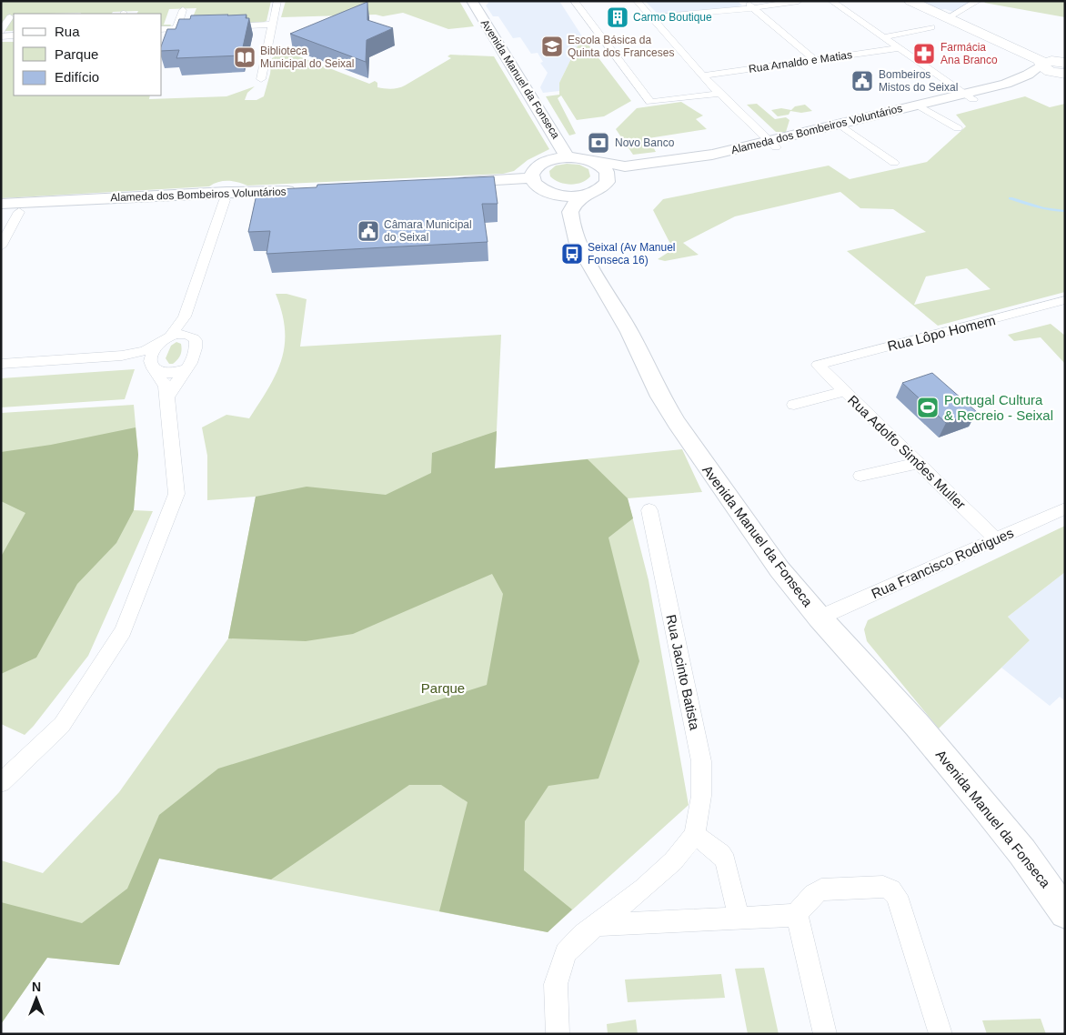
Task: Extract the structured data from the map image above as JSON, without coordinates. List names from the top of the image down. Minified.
{"streets":{"main road":["Avenida Manuel da Fonseca","Alameda dos Bombeiros Voluntários"],"street":["Rua Arnaldo e Matias","Rua Lôpo Homem","Rua Adolfo Simões Muller","Rua Francisco Rodrigues","Rua Jacinto Batista"]},"crossings":[["Avenida Manuel da Fonseca","Alameda dos Bombeiros Voluntários"],["Avenida Manuel da Fonseca","Rua Francisco Rodrigues"],["Rua Lôpo Homem","Rua Adolfo Simões Muller"],["Rua Adolfo Simões Muller","Rua Francisco Rodrigues"]],"parks":["Parque"],"places":{"building":["Carmo Boutique"],"school or university":["Escola Básica da Quinta dos Franceses"],"pharmacy":["Farmácia Ana Branco"],"library":["Biblioteca Municipal do Seixal"],"public building":["Bombeiros Mistos do Seixal","Câmara Municipal do Seixal"],"bank":["Novo Banco"],"bus stop":["Seixal (Av Manuel Fonseca 16)"],"sports":["Portugal Cultura & Recreio - Seixal"]},"legend":["Rua","Parque","Edifício"],"north":"top"}
